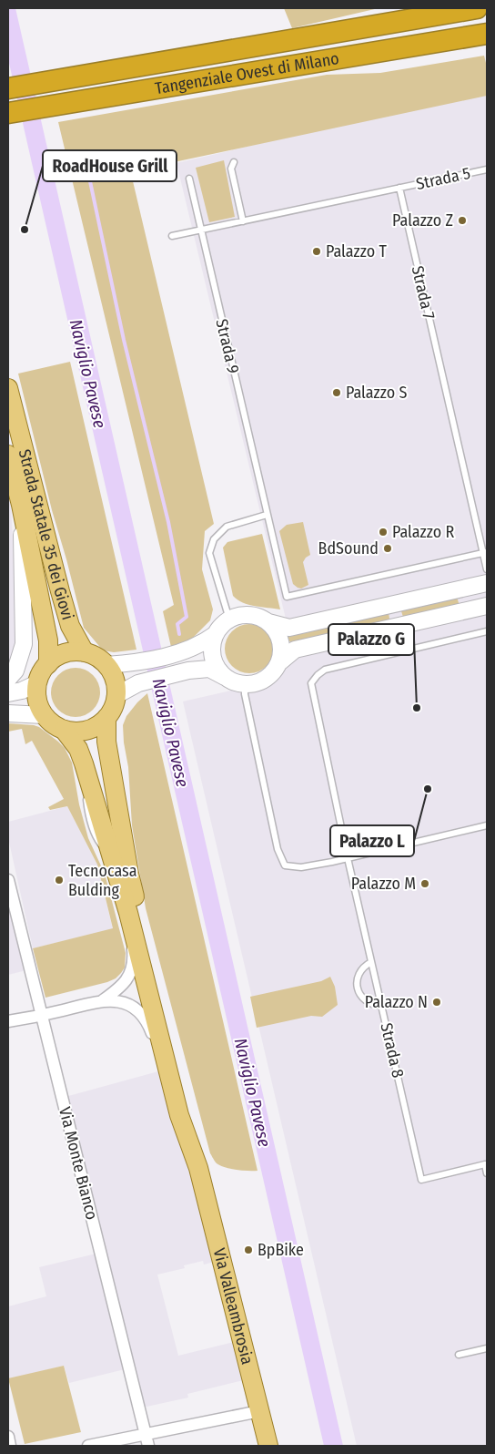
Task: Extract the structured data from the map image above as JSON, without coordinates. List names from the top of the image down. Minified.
{"streets":{"highway":["Tangenziale Ovest di Milano"],"main road":["Strada Statale 35 dei Giovi","Via Valleambrosia"],"street":["Via Monte Bianco"],"lane":["Strada 5","Strada 7","Strada 9","Strada 8"]},"crossings":[["Strada 5","Strada 7"],["Strada 7","Strada 9"]],"water":["Naviglio Pavese"],"places":["Palazzo Z","RoadHouse Grill","Palazzo T","Palazzo S","Palazzo R","BdSound","Palazzo G","Palazzo L","Tecnocasa Bulding","Palazzo M","Palazzo N","BpBike"]}
